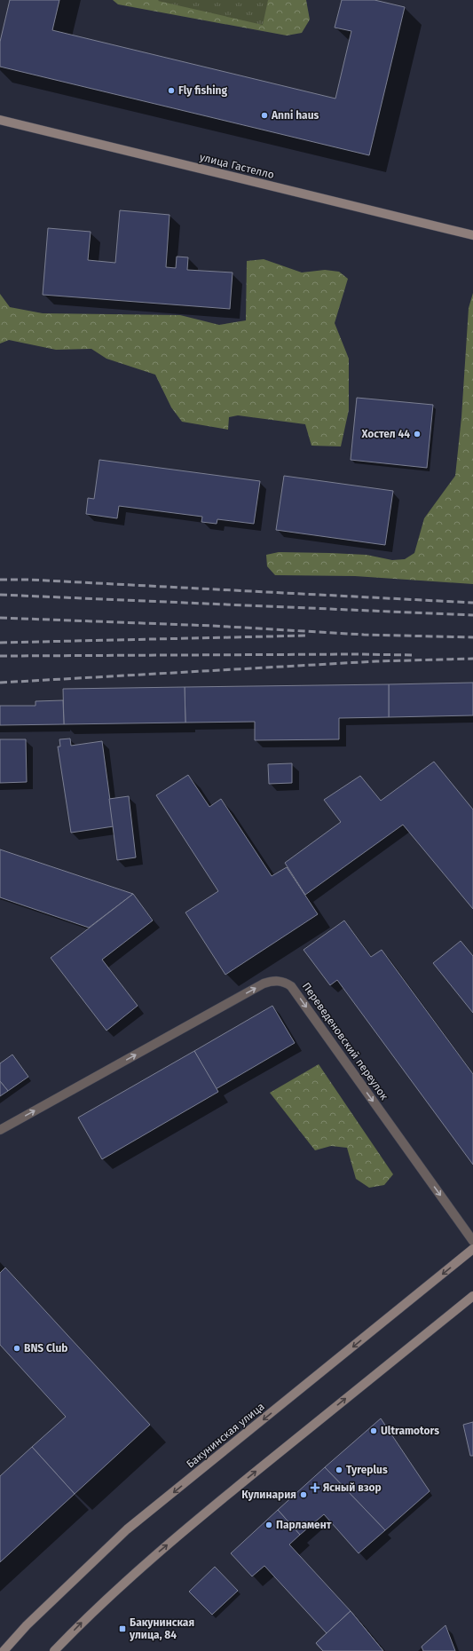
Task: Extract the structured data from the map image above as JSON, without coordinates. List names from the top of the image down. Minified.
{"streets":{"main road":["улица Гастелло","Бакунинская улица"],"street":["Переведеновский переулок"]},"places":{"other":["Fly fishing","Anni haus","Хостел 44","BNS Club","Ultramotors","Tyreplus","Кулинария","Парламент"],"health":["Ясный взор"],"transit":["Бакунинская улица, 84"]}}
